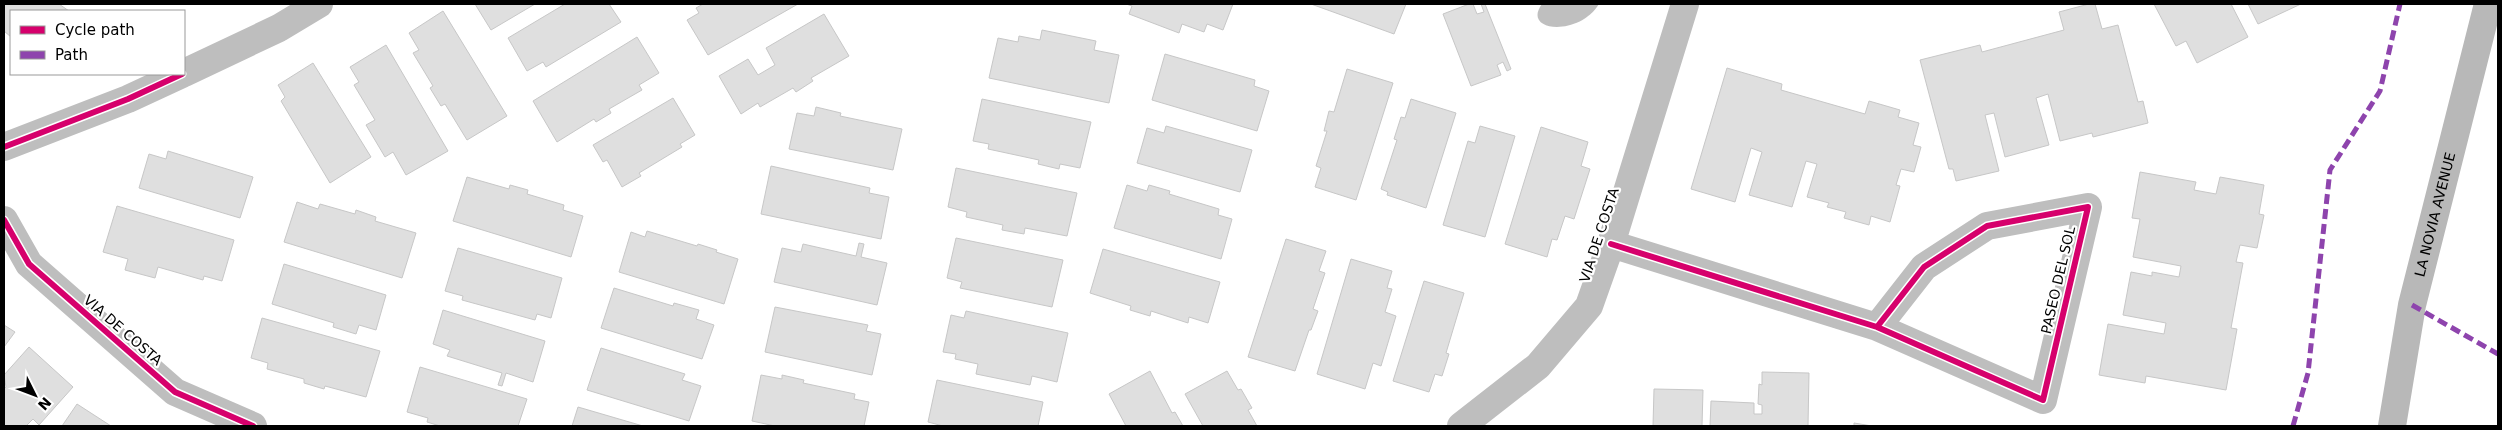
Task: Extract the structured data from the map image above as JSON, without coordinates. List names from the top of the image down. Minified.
{"streets":{"main road":["LA NOVIA AVENUE"],"street":["VIA DE COSTA","PASEO DEL SOL"]},"crossings":[["VIA DE COSTA","PASEO DEL SOL"]],"legend":["Cycle path","Path"],"north":"bottom right"}
